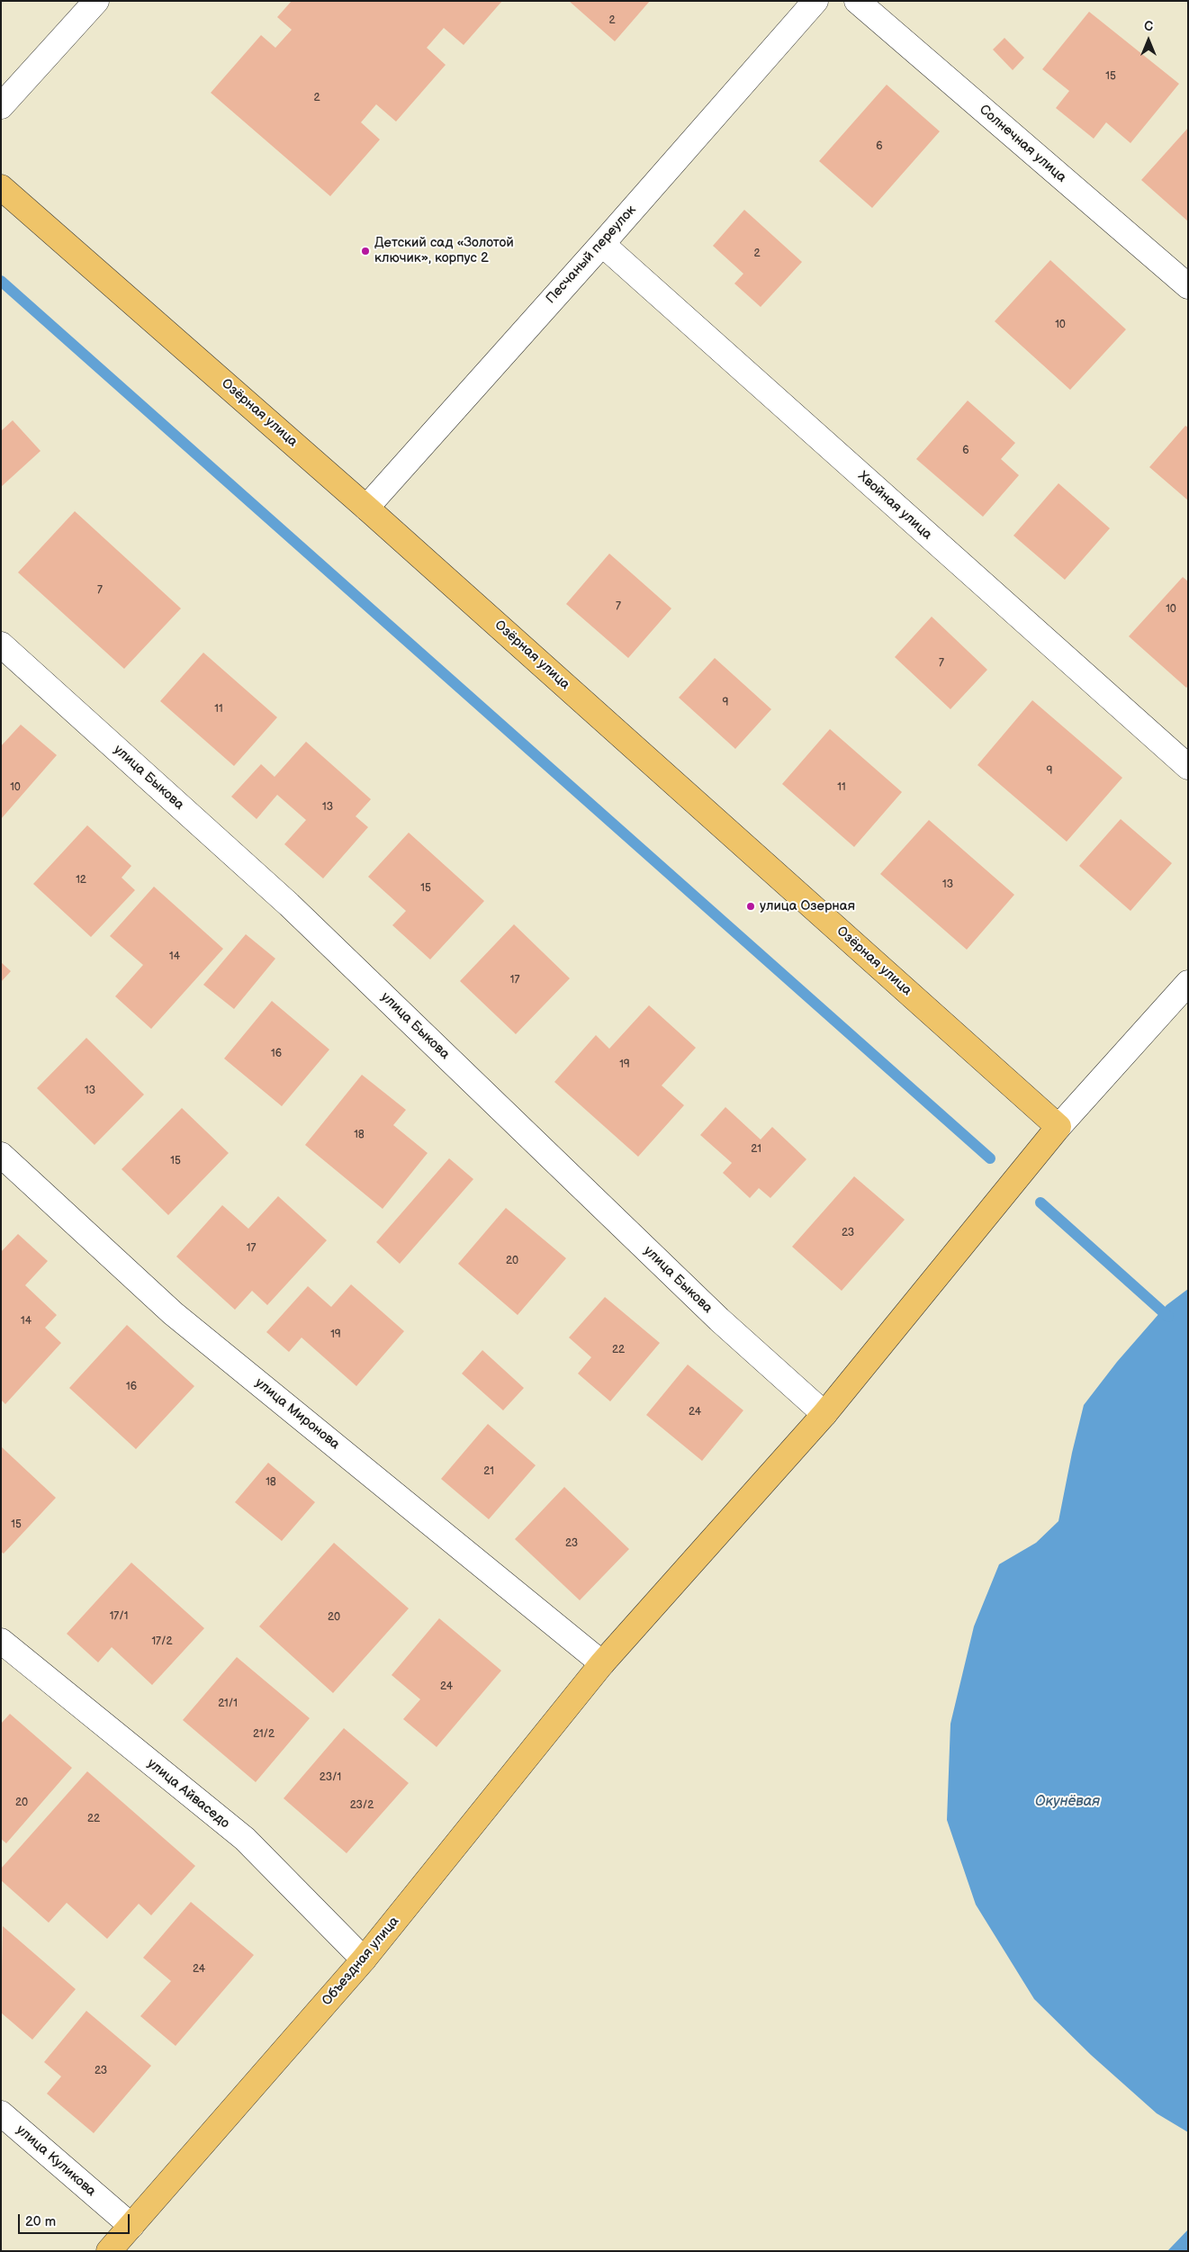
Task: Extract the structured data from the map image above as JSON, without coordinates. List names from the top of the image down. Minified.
{"streets":{"main road":["Озёрная улица","Объездная улица"],"street":["Солнечная улица","Песчаный переулок","Хвойная улица","улица Быкова","улица Миронова","улица Айваседо","улица Куликова"]},"crossings":[["Песчаный переулок","Озёрная улица"],["Песчаный переулок","Хвойная улица"],["Озёрная улица","Объездная улица"],["улица Быкова","Объездная улица"],["улица Миронова","Объездная улица"],["улица Айваседо","Объездная улица"],["Объездная улица","улица Куликова"]],"water":["Окунёвая"],"places":["Детский сад «Золотой ключик», корпус 2","улица Озерная"],"house_numbers":["2","15","2","6","2","10","6","7","7","10","7","9","11","9","10","11","13","12","13","15","14","17","16","19","13","18","21","15","23","17","20","14","19","22","16","24","21","18","15","23","17/1","20","17/2","24","21/1","21/2","23/1","20","23/2","22","24","23"],"scale_bar":"20 m","north":"top"}
